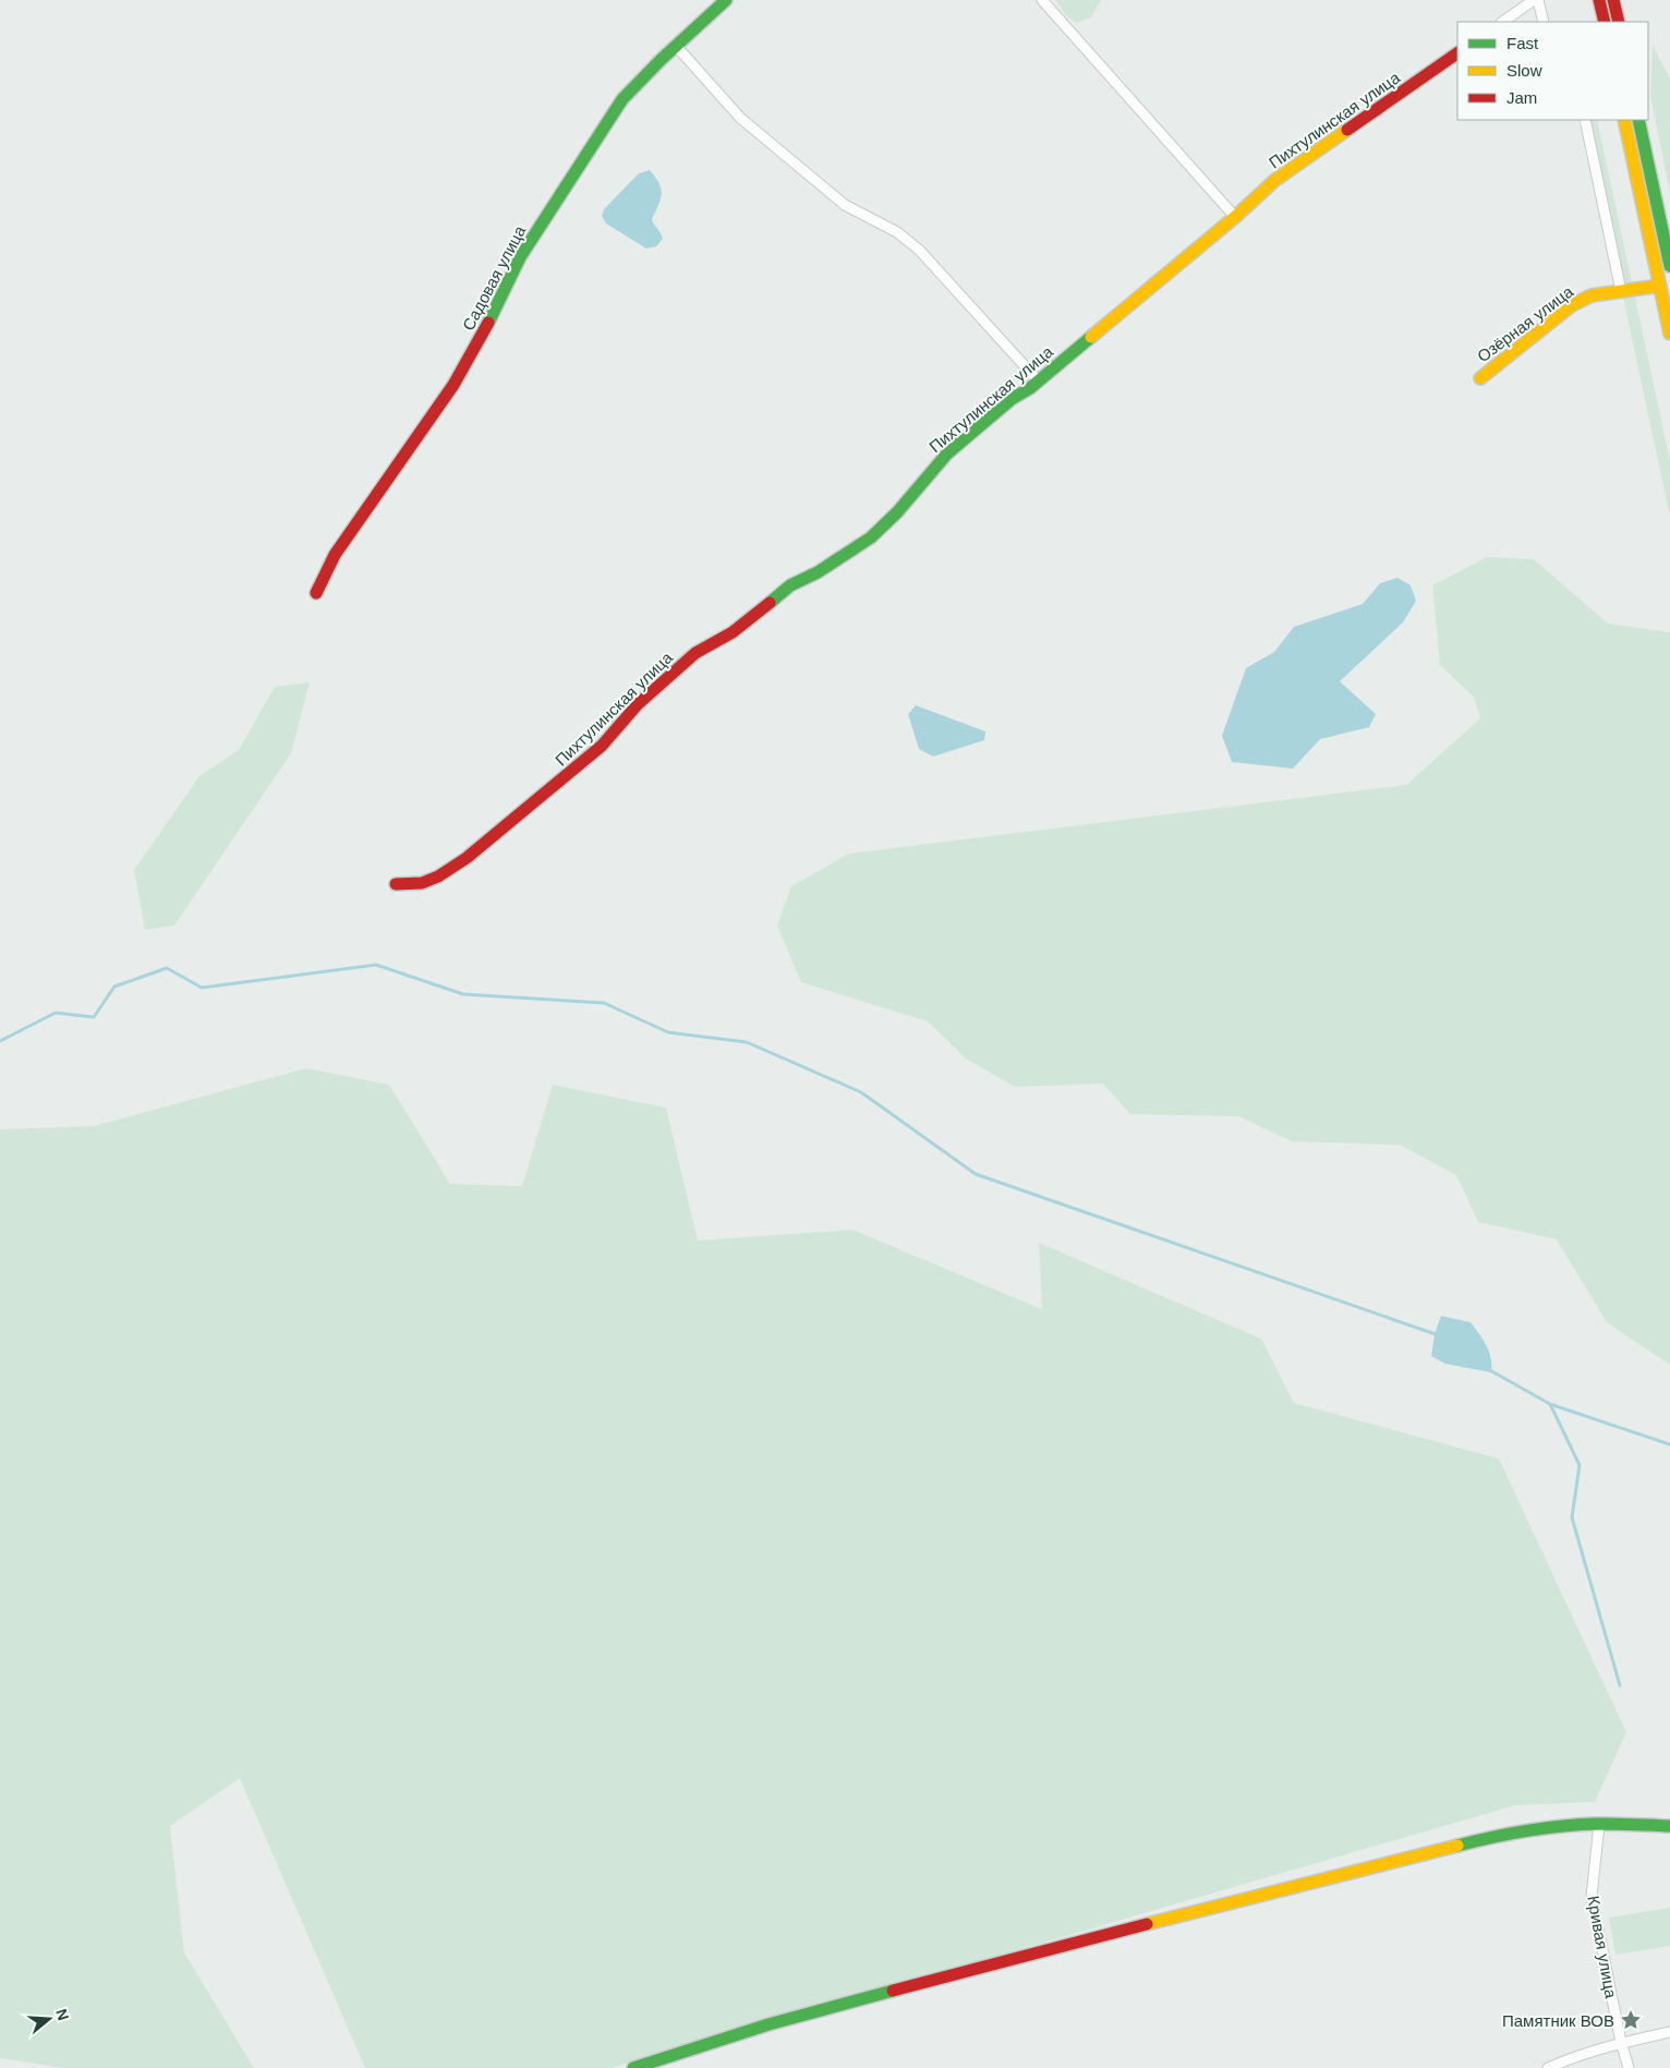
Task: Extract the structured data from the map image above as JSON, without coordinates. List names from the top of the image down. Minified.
{"streets":{"street":["Пихтулинская улица","Садовая улица","Озёрная улица","Кривая улица"]},"places":{"place":["Памятник ВОВ"]},"legend":["Fast","Slow","Jam"],"north":"right"}
